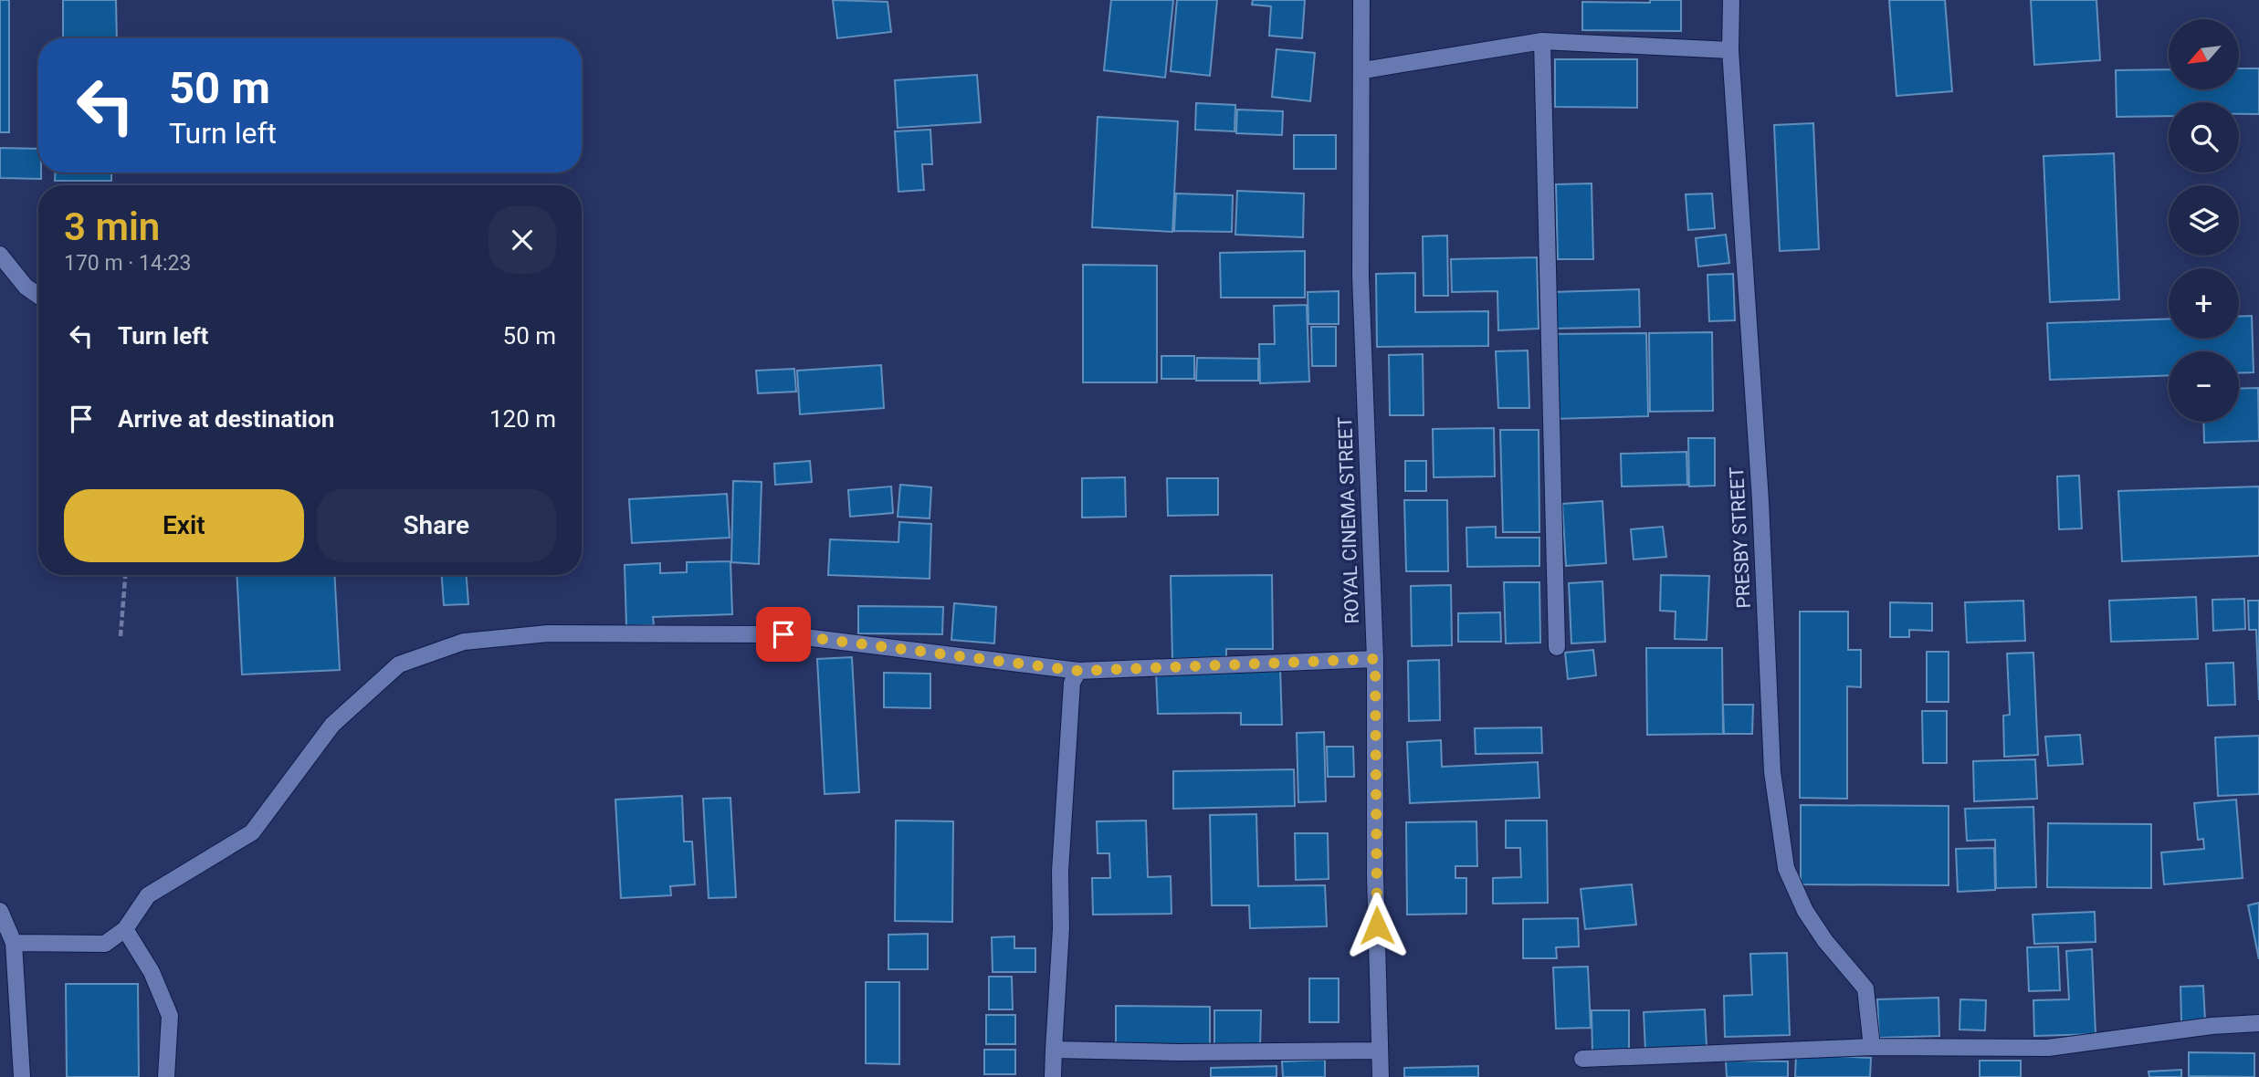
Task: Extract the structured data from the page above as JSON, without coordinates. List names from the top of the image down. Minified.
{"streets":{"street":["ROYAL CINEMA STREET","PRESBY STREET"]},"north":"bottom left","page":{"map_buttons":["+","−"],"turn":["50 m","Turn left"],"heading":["3 min","170 m · 14:23"],"list":[{"name":"Turn left","value":"50 m"},{"name":"Arrive at destination","value":"120 m"}],"buttons":["Exit","Share"]}}
